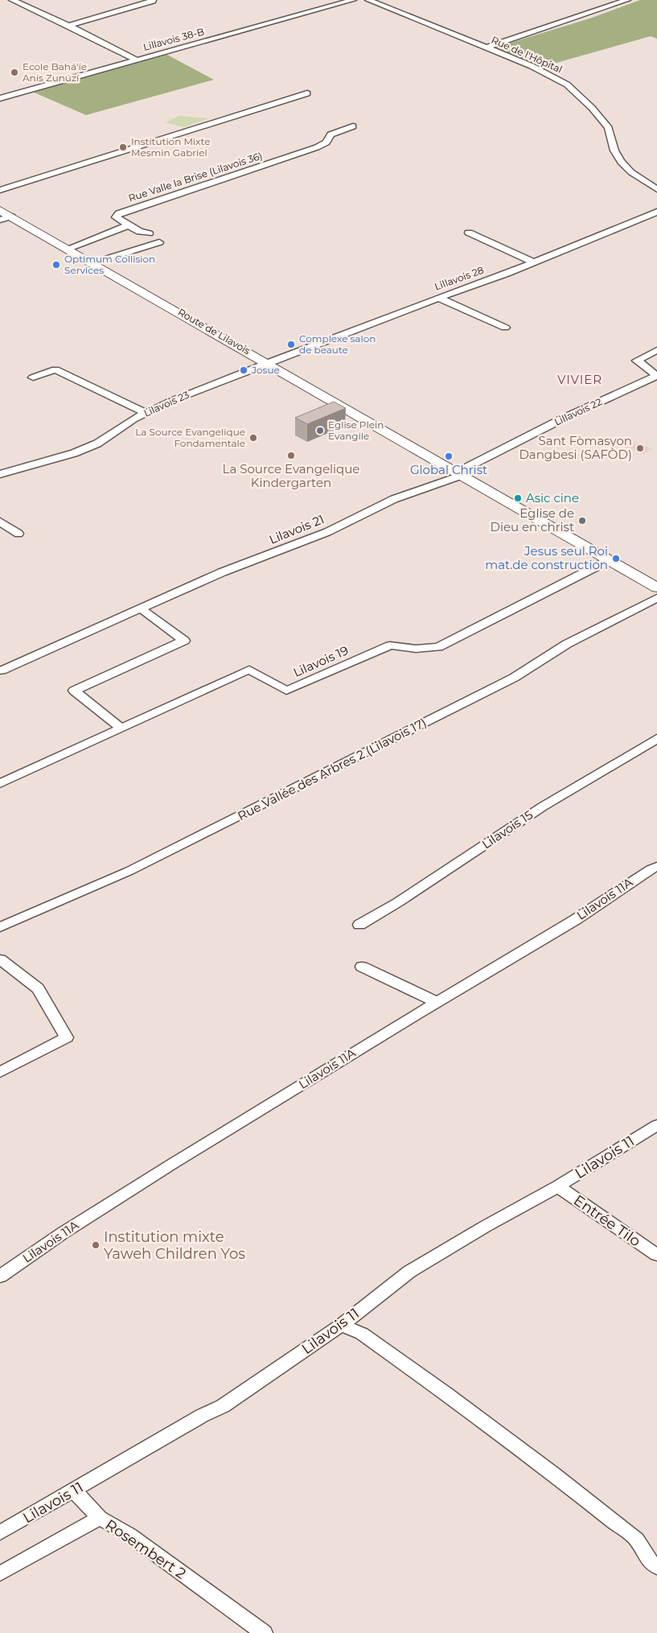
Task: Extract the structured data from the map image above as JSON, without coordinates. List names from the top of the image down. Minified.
{"streets":{"main road":["Route de Lilavois"],"street":["Lillavois 38-B","Rue de l'Hôpital","Rue Valle la Brise (Lilavois 36)","Lillavois 28","Lilavois 23","Lillavois 22","Lilavois 21","Lilavois 19","Rue Vallée des Arbres 2 (Lilavois 17)","Lilavois 15","Lilavois 11A","Lilavois 11","Entrée Tilo","Rosembert 2"]},"crossings":[["Lillavois 28","Route de Lilavois"],["Lillavois 28","Lilavois 23"],["Route de Lilavois","Lilavois 23"],["Route de Lilavois","Lillavois 22"],["Route de Lilavois","Lilavois 21"],["Route de Lilavois","Lilavois 19"],["Lillavois 22","Lilavois 21"],["Lilavois 11","Entrée Tilo"]],"districts":["VIVIER"],"places":["Ecole Bahá'íe Anís Zunúzí","Institution Mixte Mesmin Gabriel","Optimum Collision Services","Complexe salon de beaute","Josue","Eglise Plein Evangile","La Source Evangelique Fondamentale","Sant Fòmasyon Dangbesi (SAFÒD)","La Source Evangelique Kindergarten","Global Christ","Asic cine","Eglise de Dieu en christ","Jesus seul Roi mat.de construction","Institution mixte Yaweh Children Yos"]}
